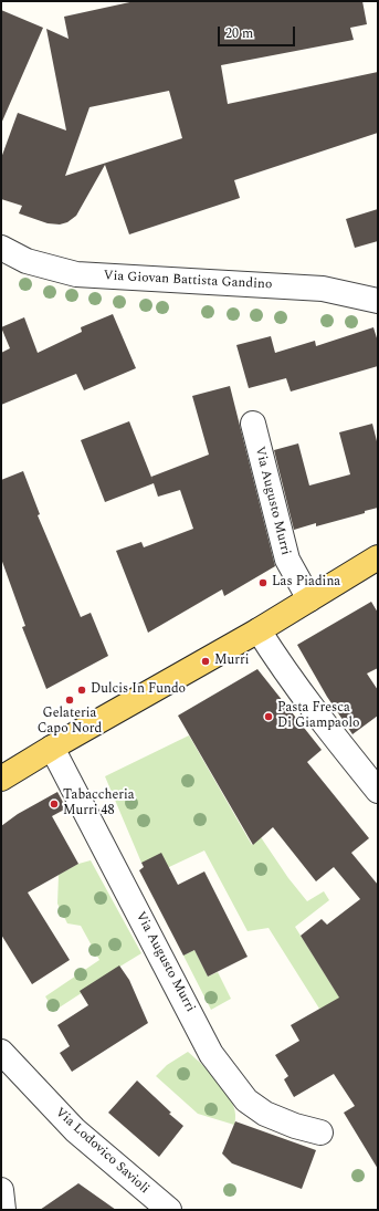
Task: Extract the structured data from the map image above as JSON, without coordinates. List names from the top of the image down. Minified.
{"streets":{"street":["Via Giovan Battista Gandino","Via Augusto Murri","Via Lodovico Savioli"]},"places":["Las Piadina","Murri","Dulcis In Fundo","Gelateria Capo Nord","Pasta Fresca Di Giampaolo","Tabaccheria Murri 48"],"scale_bar":"20 m"}
